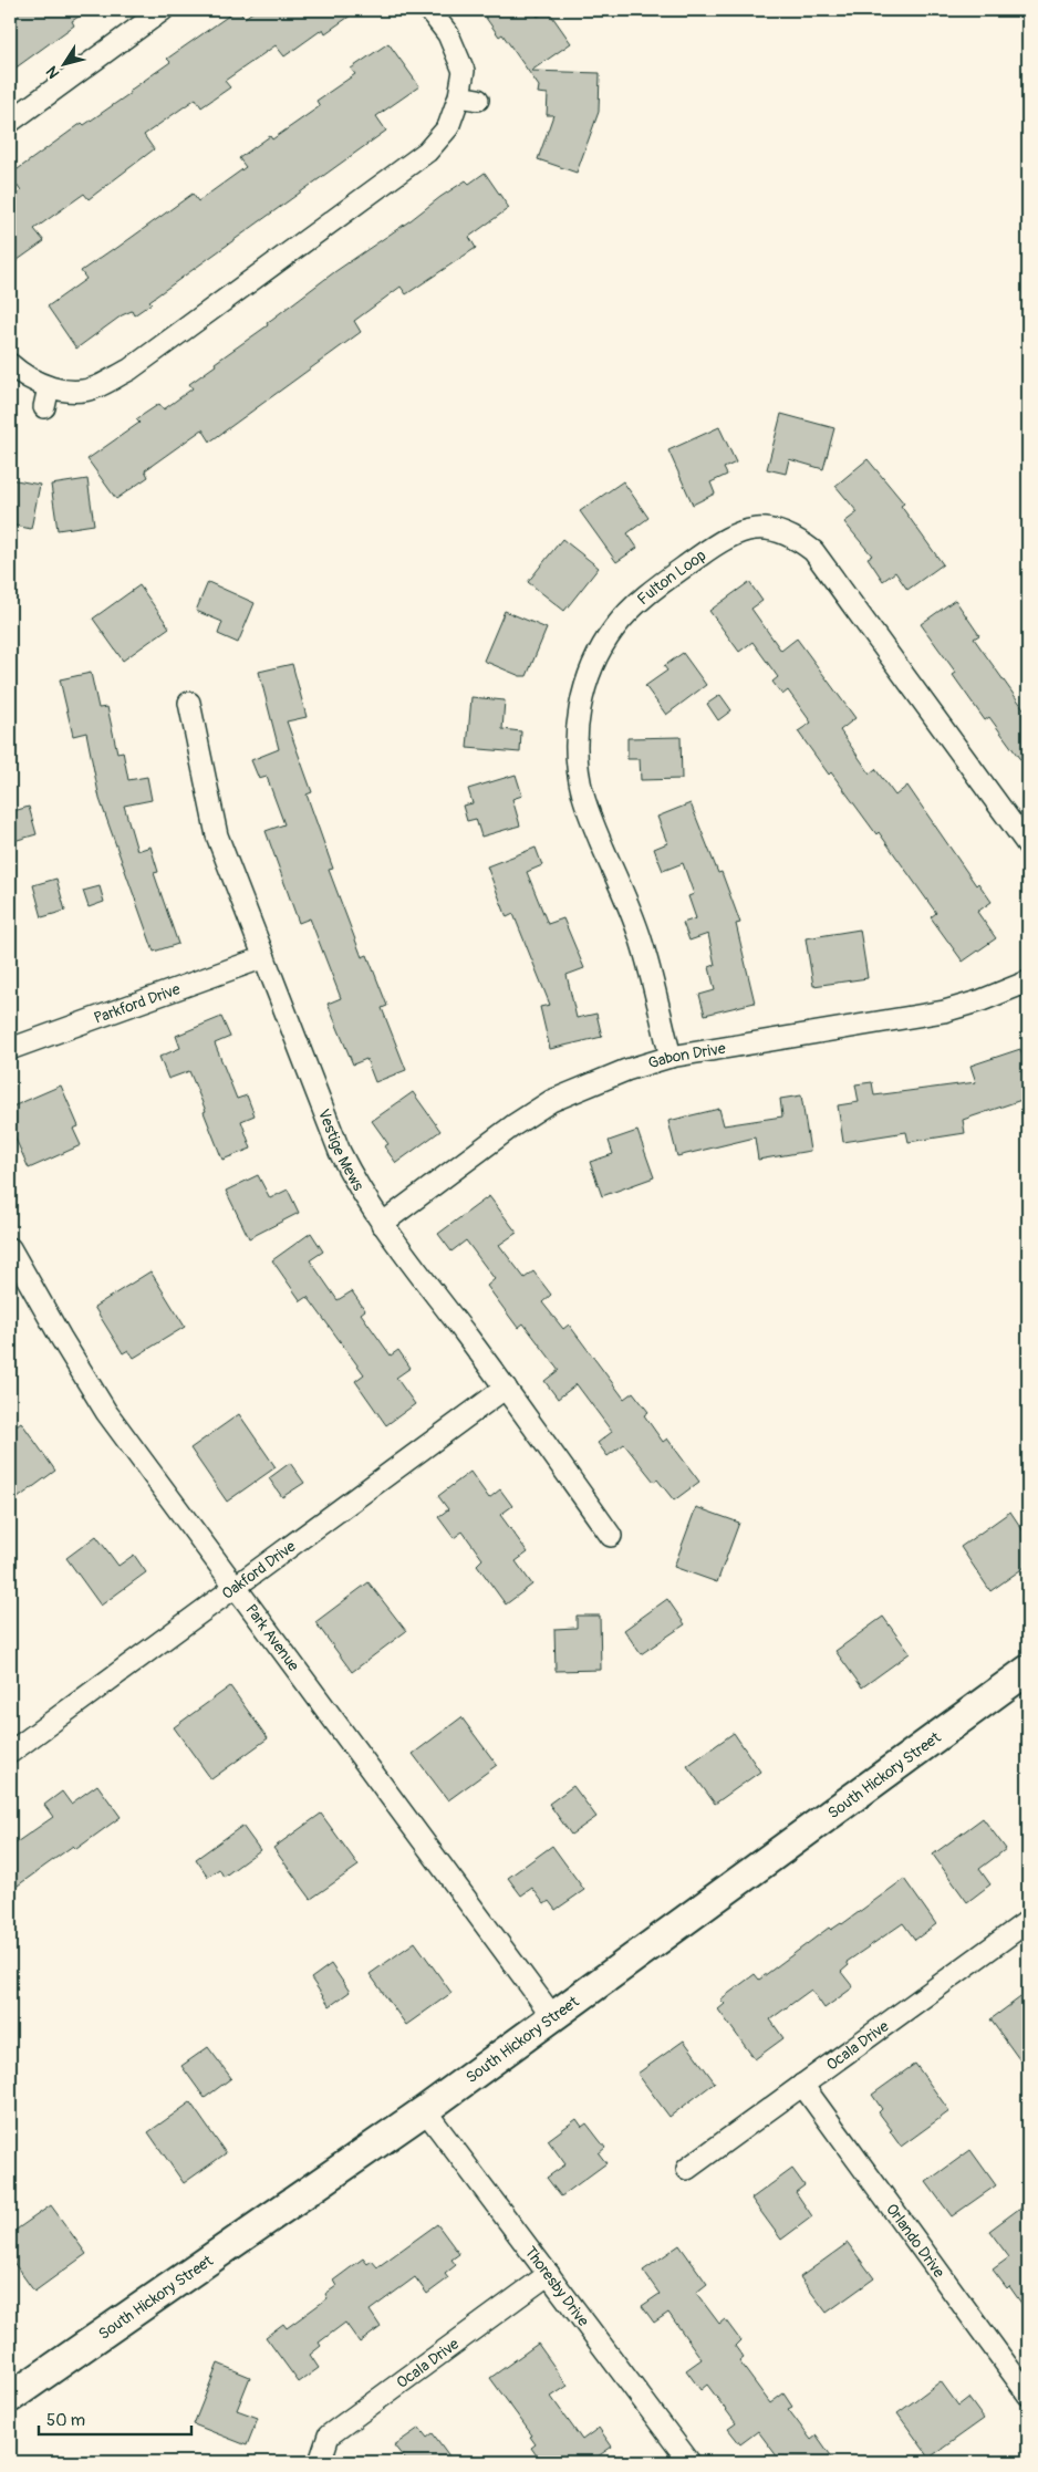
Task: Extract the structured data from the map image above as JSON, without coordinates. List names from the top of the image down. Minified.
{"streets":{"street":["Fulton Loop","Parkford Drive","Gabon Drive","Vestige Mews","Oakford Drive","Park Avenue","South Hickory Street","Ocala Drive","Orlando Drive","Thoresby Drive"]},"crossings":[["Fulton Loop","Gabon Drive"],["Parkford Drive","Vestige Mews"],["Gabon Drive","Vestige Mews"],["Vestige Mews","Oakford Drive"],["Oakford Drive","Park Avenue"],["Park Avenue","South Hickory Street"],["South Hickory Street","Thoresby Drive"],["Ocala Drive","Orlando Drive"],["Ocala Drive","Thoresby Drive"]],"scale_bar":"50 m","north":"bottom left"}
